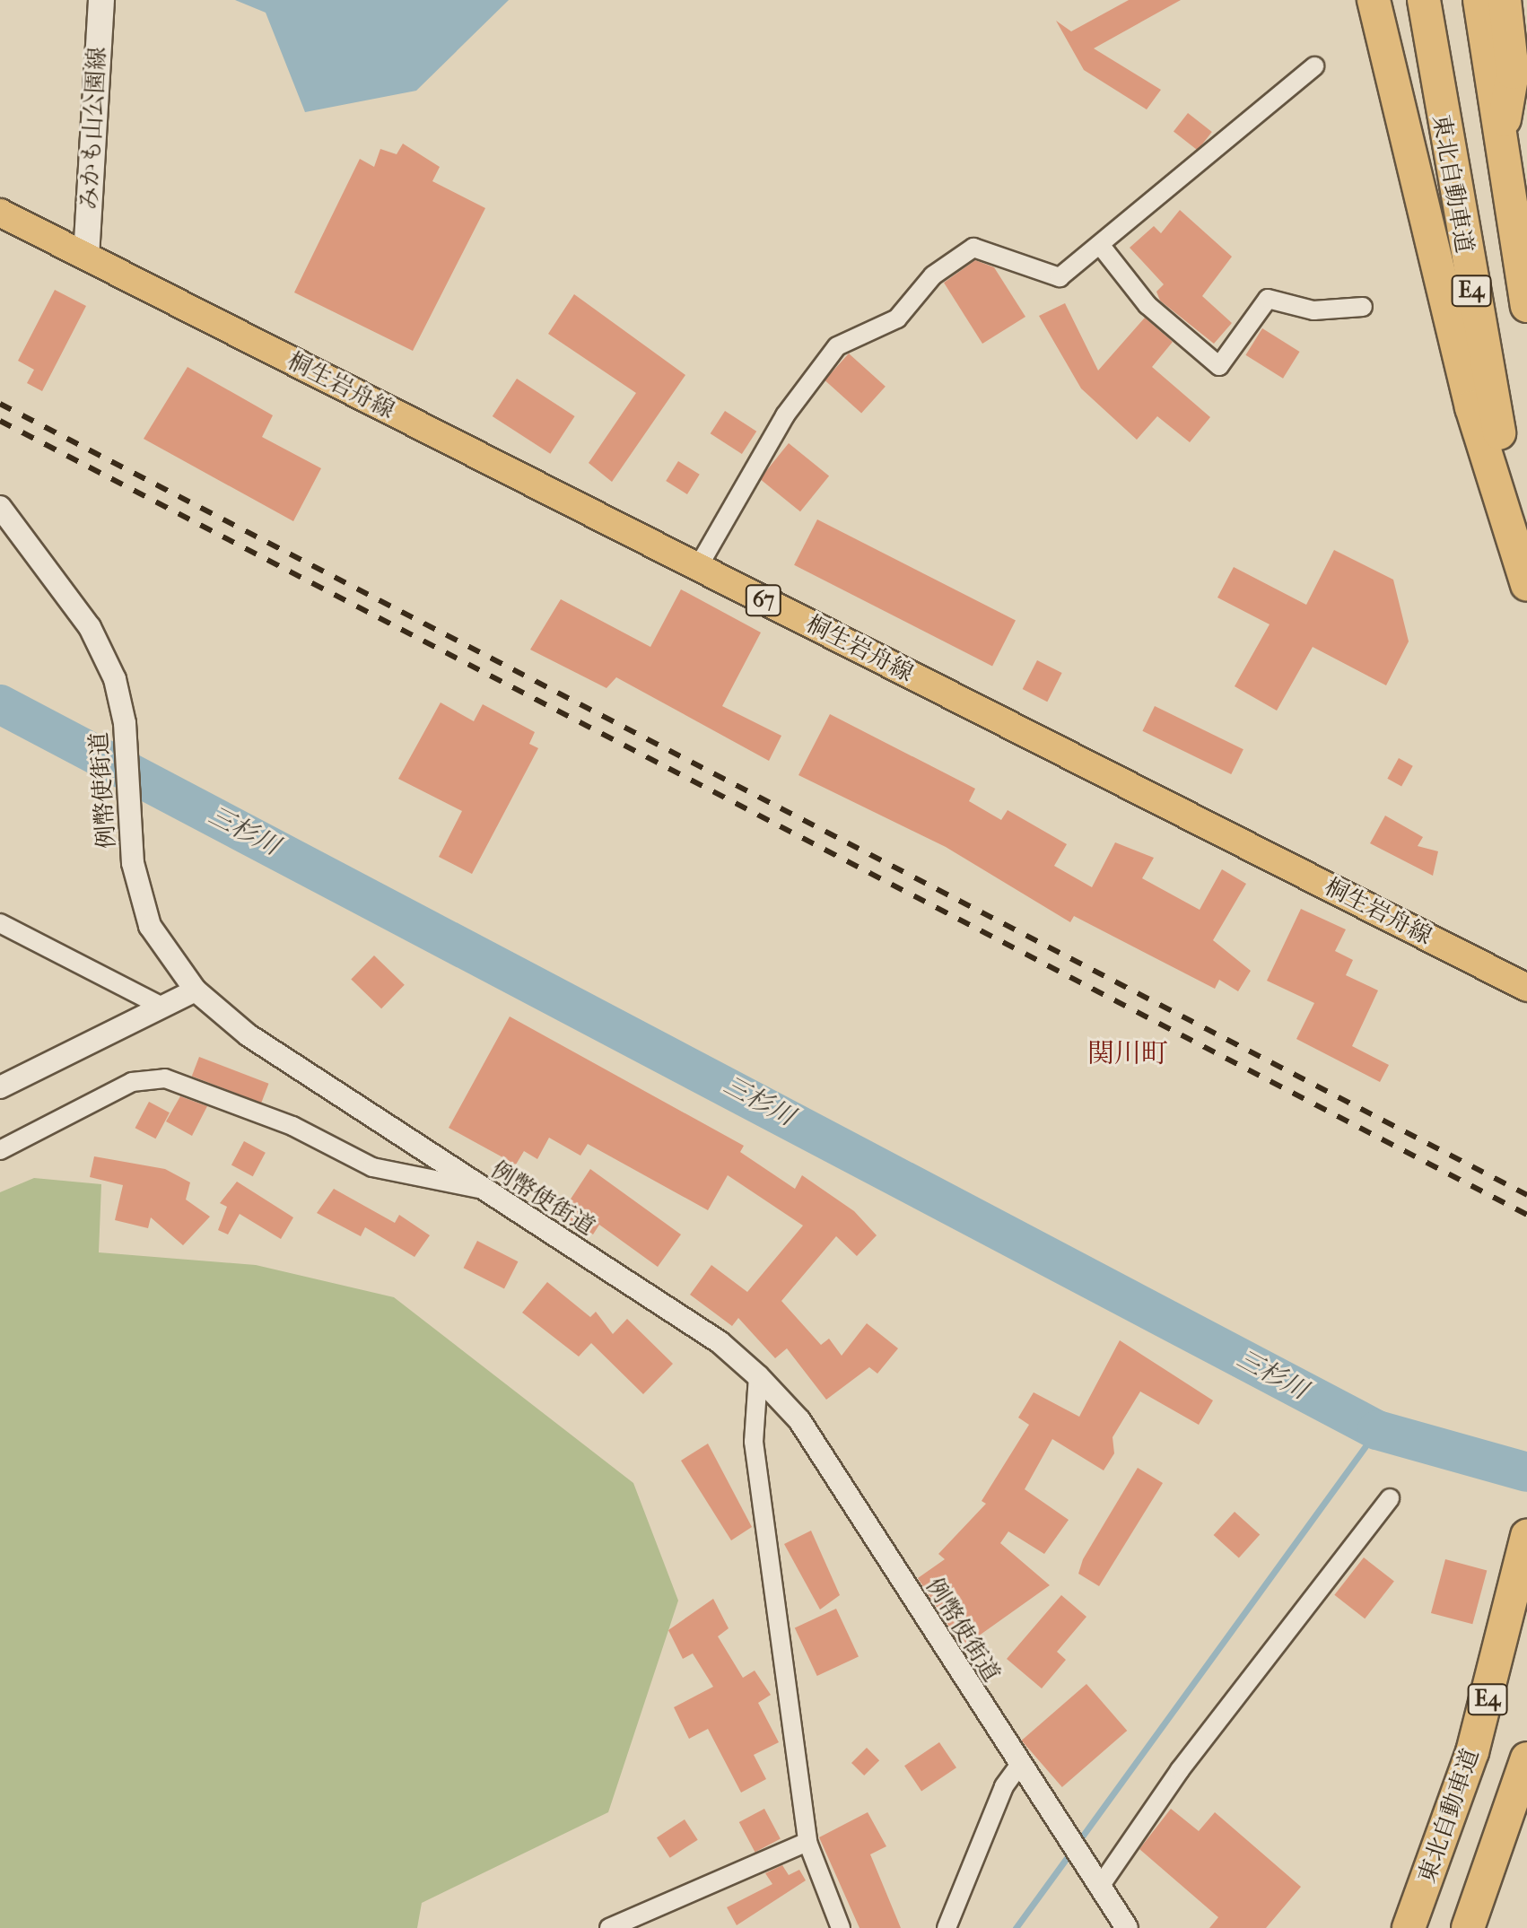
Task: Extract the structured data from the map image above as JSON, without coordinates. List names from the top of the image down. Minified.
{"streets":{"highway":["東北自動車道","E4"],"main road":["みかも山公園線","桐生岩舟線","67"],"street":["例幣使街道"]},"crossings":[["みかも山公園線","桐生岩舟線"]],"districts":["関川町"],"water":["三杉川"]}
